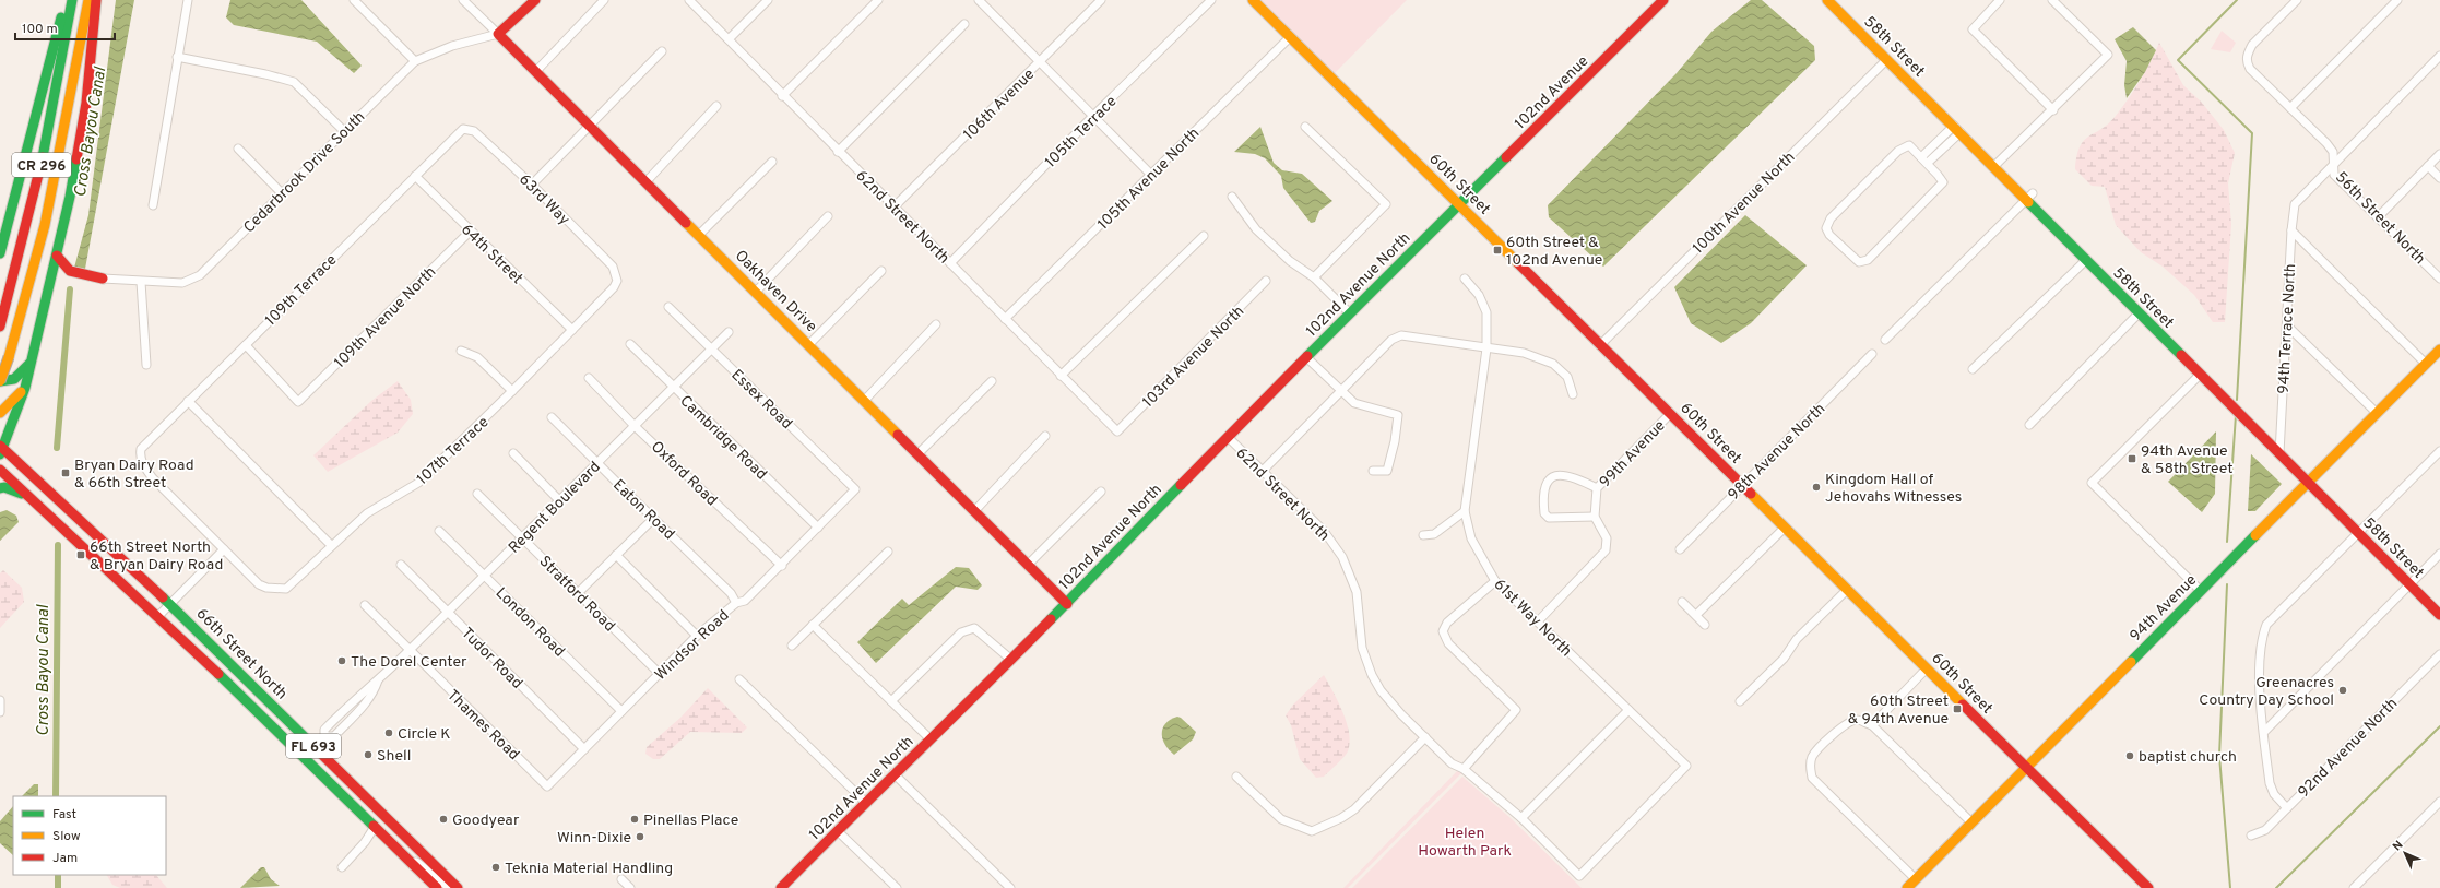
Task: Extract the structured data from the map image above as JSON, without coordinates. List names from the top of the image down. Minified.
{"streets":{"street":["58th Street","102nd Avenue","106th Avenue","105th Terrace","CR 296","Cedarbrook Drive South","105th Avenue North","60th Street","63rd Way","100th Avenue North","62nd Street North","56th Street North","64th Street","102nd Avenue North","109th Terrace","Oakhaven Drive","109th Avenue North","94th Terrace North","103rd Avenue North","Essex Road","Cambridge Road","107th Terrace","98th Avenue North","99th Avenue","Oxford Road","Regent Boulevard","Eaton Road","Stratford Road","94th Avenue","61st Way North","London Road","Windsor Road","66th Street North","Tudor Road","Thames Road","FL 693","92nd Avenue North"]},"crossings":[["58th Street","100th Avenue North"],["58th Street","94th Terrace North"],["58th Street","94th Avenue"],["102nd Avenue","60th Street"],["102nd Avenue","102nd Avenue North"],["106th Avenue","62nd Street North"],["105th Terrace","62nd Street North"],["Cedarbrook Drive South","Oakhaven Drive"],["105th Avenue North","60th Street"],["105th Avenue North","62nd Street North"],["60th Street","100th Avenue North"],["60th Street","102nd Avenue North"],["60th Street","98th Avenue North"],["60th Street","99th Avenue"],["60th Street","94th Avenue"],["63rd Way","109th Terrace"],["63rd Way","107th Terrace"],["62nd Street North","102nd Avenue North"],["62nd Street North","103rd Avenue North"],["62nd Street North","61st Way North"],["56th Street North","94th Terrace North"],["64th Street","109th Terrace"],["64th Street","109th Avenue North"],["64th Street","107th Terrace"],["102nd Avenue North","Oakhaven Drive"],["109th Terrace","109th Avenue North"],["109th Terrace","107th Terrace"],["Essex Road","Regent Boulevard"],["Essex Road","Windsor Road"],["Cambridge Road","Regent Boulevard"],["Cambridge Road","Windsor Road"],["Oxford Road","Regent Boulevard"],["Oxford Road","Windsor Road"],["Regent Boulevard","Eaton Road"],["Regent Boulevard","Stratford Road"],["Regent Boulevard","London Road"],["Regent Boulevard","66th Street North"],["Regent Boulevard","Tudor Road"],["Regent Boulevard","Thames Road"],["Eaton Road","Windsor Road"],["Stratford Road","Windsor Road"],["London Road","Windsor Road"],["Windsor Road","Tudor Road"],["Windsor Road","Thames Road"]],"water":["Cross Bayou Canal"],"parks":["Helen Howarth Park"],"places":{"transit":["60th Street & 102nd Avenue","94th Avenue & 58th Street","Bryan Dairy Road & 66th Street","66th Street North & Bryan Dairy Road","60th Street & 94th Avenue"],"other":["Kingdom Hall of Jehovahs Witnesses","The Dorel Center","Greenacres Country Day School","Circle K","Shell","baptist church","Goodyear","Pinellas Place","Winn-Dixie","Teknia Material Handling"]},"legend":["Fast","Slow","Jam"],"scale_bar":"100 m","north":"top left"}
